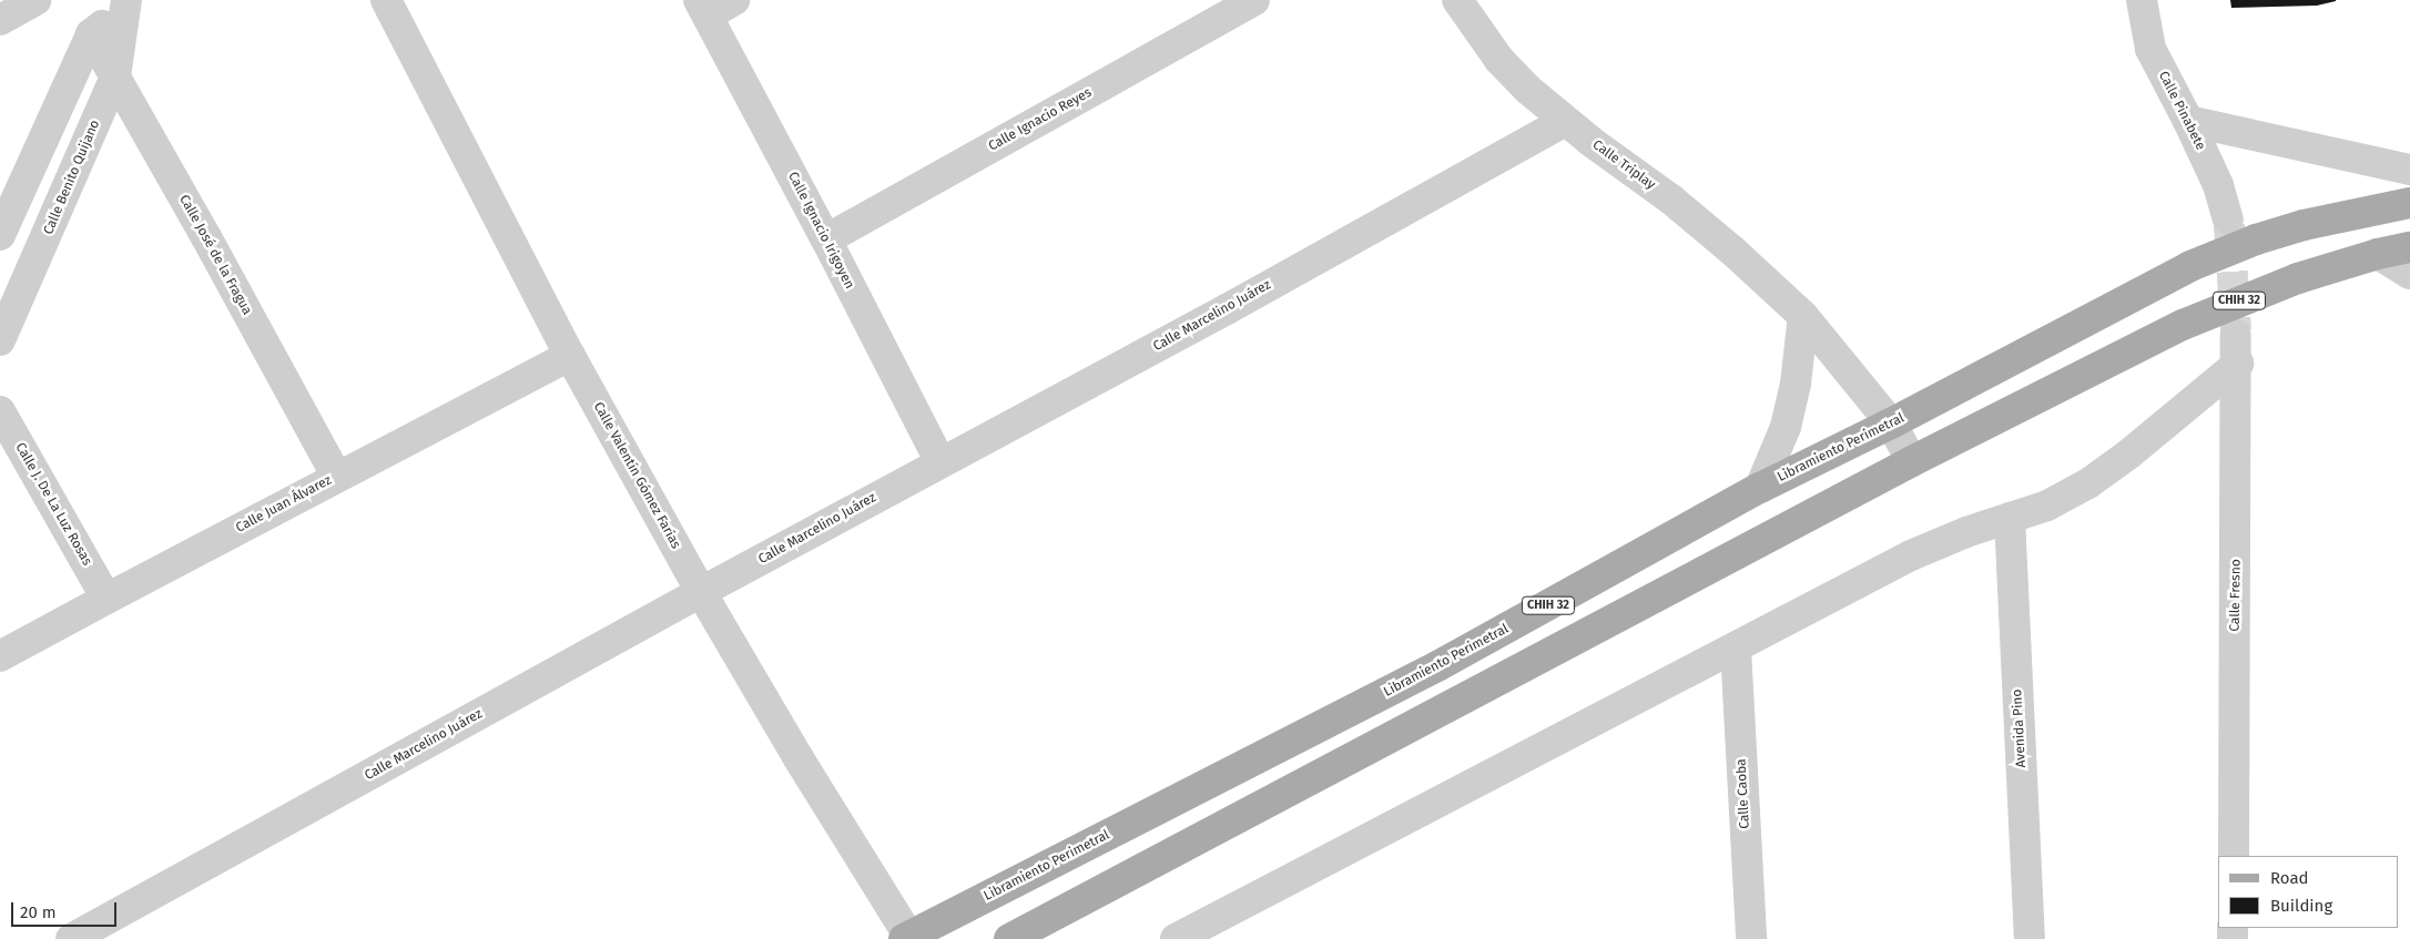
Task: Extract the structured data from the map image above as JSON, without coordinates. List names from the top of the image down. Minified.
{"streets":{"main road":["CHIH 32","Libramiento Perimetral"],"street":["Calle Pinabete","Calle Ignacio Reyes","Calle Triplay","Calle Benito Quijano","Calle Ignacio Irigoyen","Calle José de la Fragua","Calle Marcelino Juárez","Calle Valentín Gómez Farías","Calle J. De La Luz Rosas","Calle Juan Álvarez","Calle Fresno","Avenida Pino","Calle Caoba"]},"crossings":[["Calle Ignacio Reyes","Calle Ignacio Irigoyen"],["Calle Triplay","CHIH 32"],["Calle Triplay","Calle Marcelino Juárez"],["Calle Triplay","Libramiento Perimetral"],["Calle Benito Quijano","Calle José de la Fragua"],["Calle Ignacio Irigoyen","Calle Marcelino Juárez"],["Calle José de la Fragua","Calle Juan Álvarez"],["Calle Marcelino Juárez","Calle Valentín Gómez Farías"],["Libramiento Perimetral","Calle Valentín Gómez Farías"],["Calle Valentín Gómez Farías","Calle Juan Álvarez"],["Calle J. De La Luz Rosas","Calle Juan Álvarez"]],"legend":["Road","Building"],"scale_bar":"20 m"}
